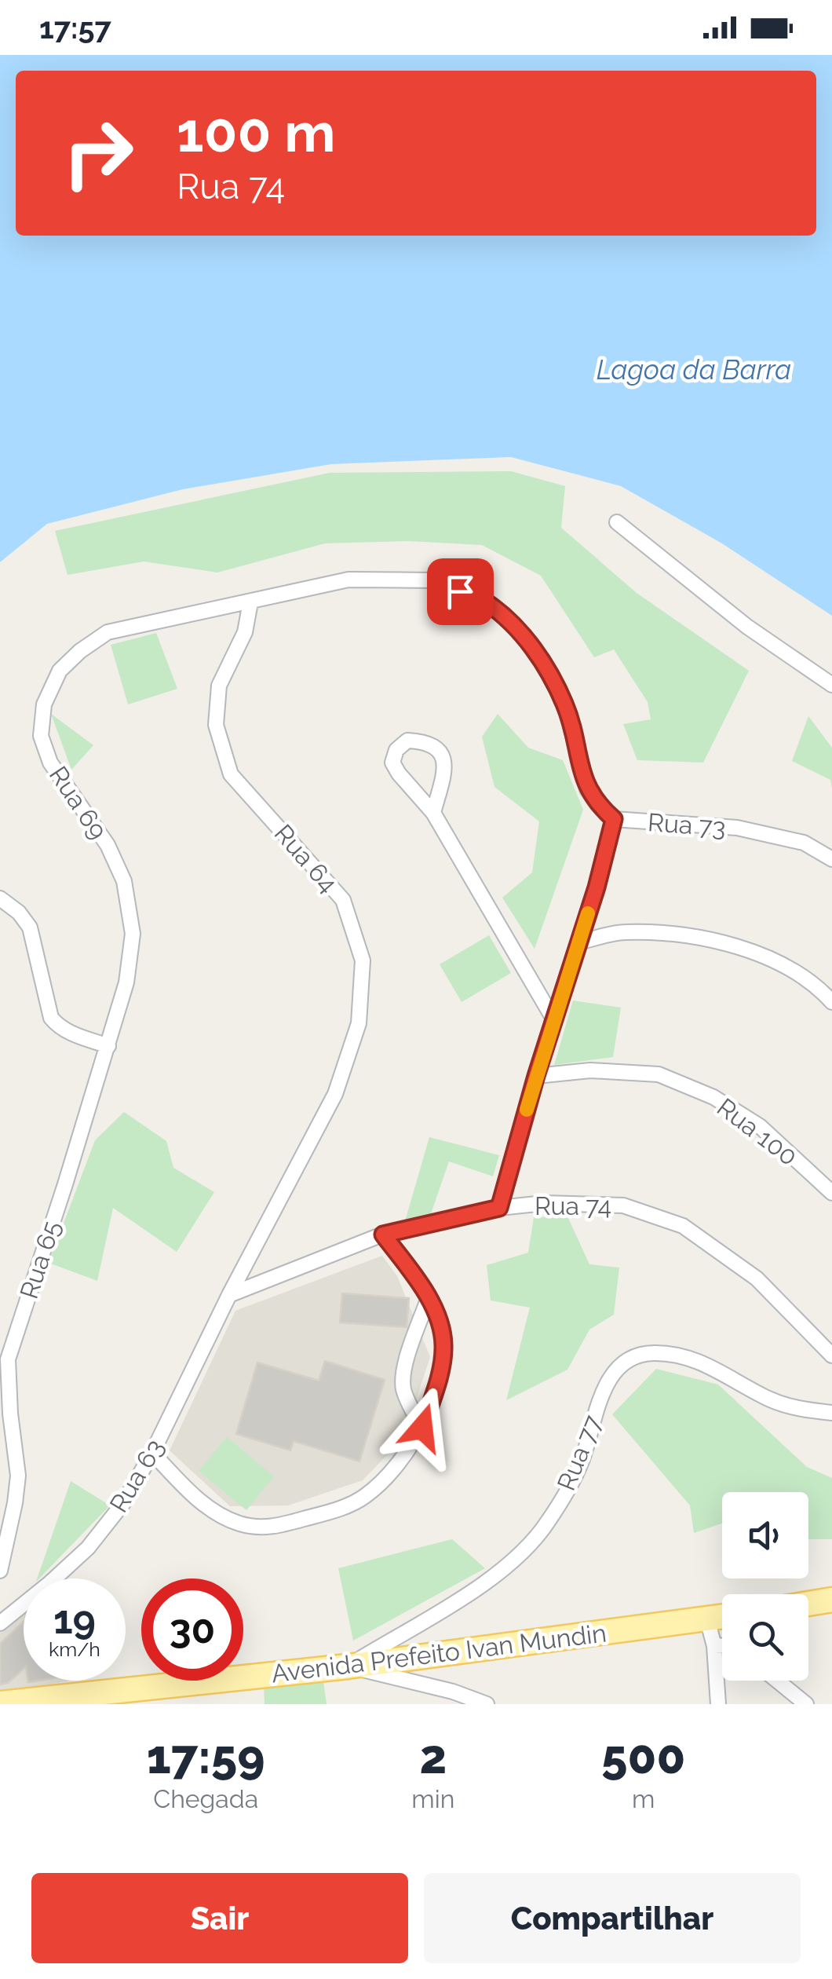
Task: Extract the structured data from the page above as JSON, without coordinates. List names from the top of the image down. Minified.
{"streets":{"main road":["Avenida Prefeito Ivan Mundin"],"street":["Rua 69","Rua 73","Rua 64","Rua 100","Rua 74","Rua 65","Rua 77","Rua 63"]},"crossings":[["Rua 69","Rua 73"],["Rua 69","Rua 64"],["Rua 69","Rua 65"],["Rua 73","Rua 64"],["Rua 64","Rua 74"],["Rua 64","Rua 63"],["Rua 74","Rua 63"],["Rua 77","Avenida Prefeito Ivan Mundin"]],"water":["Lagoa da Barra"],"page":{"status":"17:57","turn":["100 m","Rua 74"],"speed":"19 km/h","limit":"30","eta":["17:59","Chegada","2","min","500","m"],"buttons":["Sair","Compartilhar"]}}
